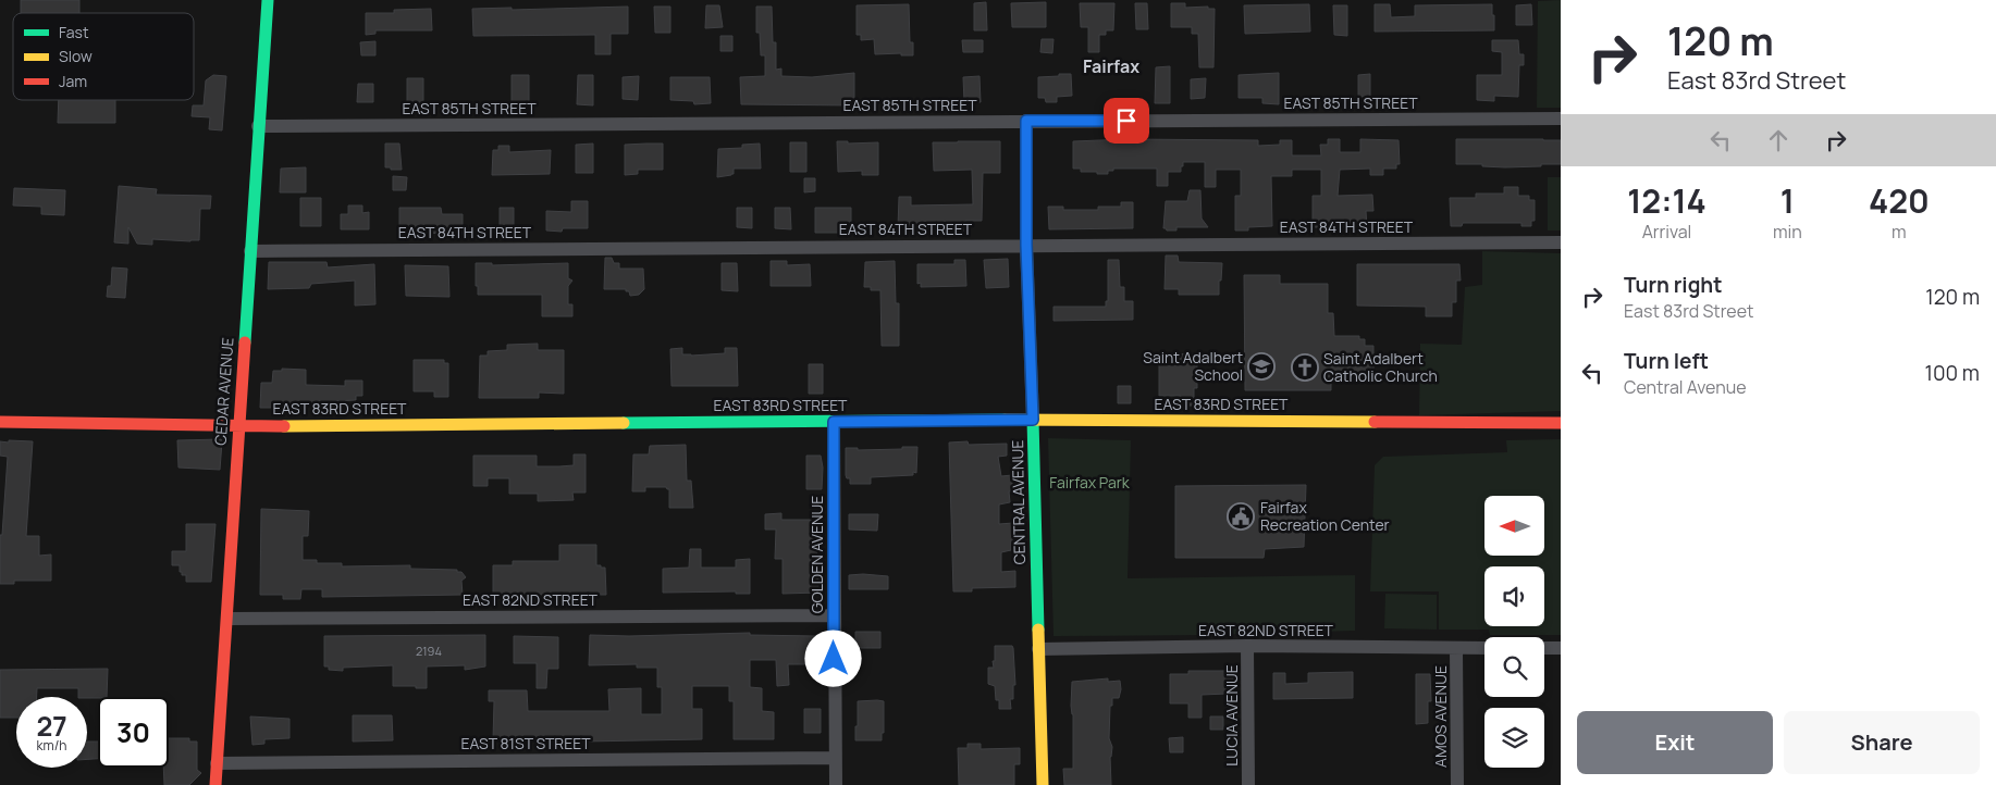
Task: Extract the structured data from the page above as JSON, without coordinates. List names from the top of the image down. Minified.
{"streets":{"street":["EAST 85TH STREET","EAST 84TH STREET","CEDAR AVENUE","EAST 83RD STREET","CENTRAL AVENUE","GOLDEN AVENUE","EAST 82ND STREET","LUCIA AVENUE","AMOS AVENUE","EAST 81ST STREET"]},"crossings":[["EAST 85TH STREET","CEDAR AVENUE"],["EAST 85TH STREET","CENTRAL AVENUE"],["EAST 84TH STREET","CEDAR AVENUE"],["EAST 84TH STREET","CENTRAL AVENUE"],["CEDAR AVENUE","EAST 83RD STREET"],["CEDAR AVENUE","EAST 82ND STREET"],["CEDAR AVENUE","EAST 81ST STREET"],["EAST 83RD STREET","CENTRAL AVENUE"],["EAST 83RD STREET","GOLDEN AVENUE"],["CENTRAL AVENUE","EAST 82ND STREET"],["GOLDEN AVENUE","EAST 82ND STREET"],["GOLDEN AVENUE","EAST 81ST STREET"],["EAST 82ND STREET","LUCIA AVENUE"],["EAST 82ND STREET","AMOS AVENUE"]],"districts":["Fairfax"],"parks":["Fairfax Park"],"places":{"school or university":["Saint Adalbert School"],"church":["Saint Adalbert Catholic Church"],"public building":["Fairfax Recreation Center"]},"house_numbers":["2194"],"legend":["Fast","Slow","Jam"],"north":"left","page":{"turn":["120 m","East 83rd Street"],"eta":["12:14","Arrival","1","min","420","m"],"list":[{"name":"Turn right","note":"East 83rd Street","value":"120 m"},{"name":"Turn left","note":"Central Avenue","value":"100 m"}],"speed":"27 km/h","limit":"30","buttons":["Exit","Share"]}}
